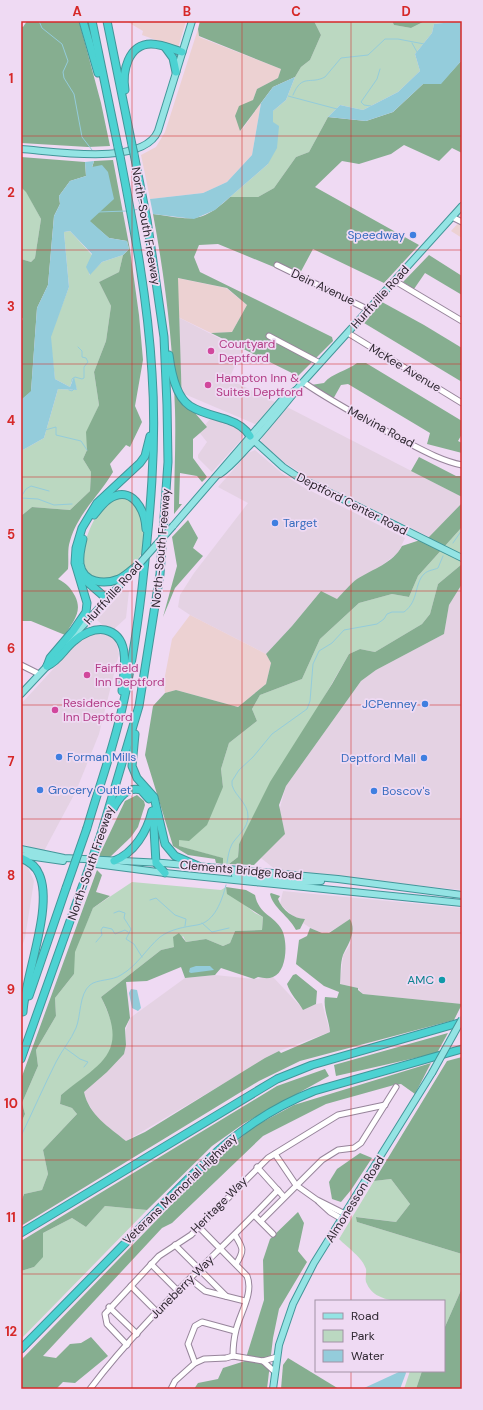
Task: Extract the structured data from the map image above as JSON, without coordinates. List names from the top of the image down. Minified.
{"streets":{"highway":["North-South Freeway","Veterans Memorial Highway"],"main road":["Hurffville Road","Deptford Center Road","Clements Bridge Road","Almonesson Road"],"street":["Dein Avenue","McKee Avenue","Melvina Road","Heritage Way","Juneberry Way"]},"crossings":[["Dein Avenue","Hurffville Road"],["Hurffville Road","McKee Avenue"],["Hurffville Road","Melvina Road"],["Hurffville Road","Deptford Center Road"]],"places":["Speedway","Courtyard Deptford","Hampton Inn & Suites Deptford","Target","Fairfield Inn Deptford","JCPenney","Residence Inn Deptford","Forman Mills","Deptford Mall","Grocery Outlet","Boscov's","AMC"],"legend":["Road","Park","Water"],"grid":{"columns":["A","B","C","D"],"rows":["1","2","3","4","5","6","7","8","9","10","11","12"]}}
